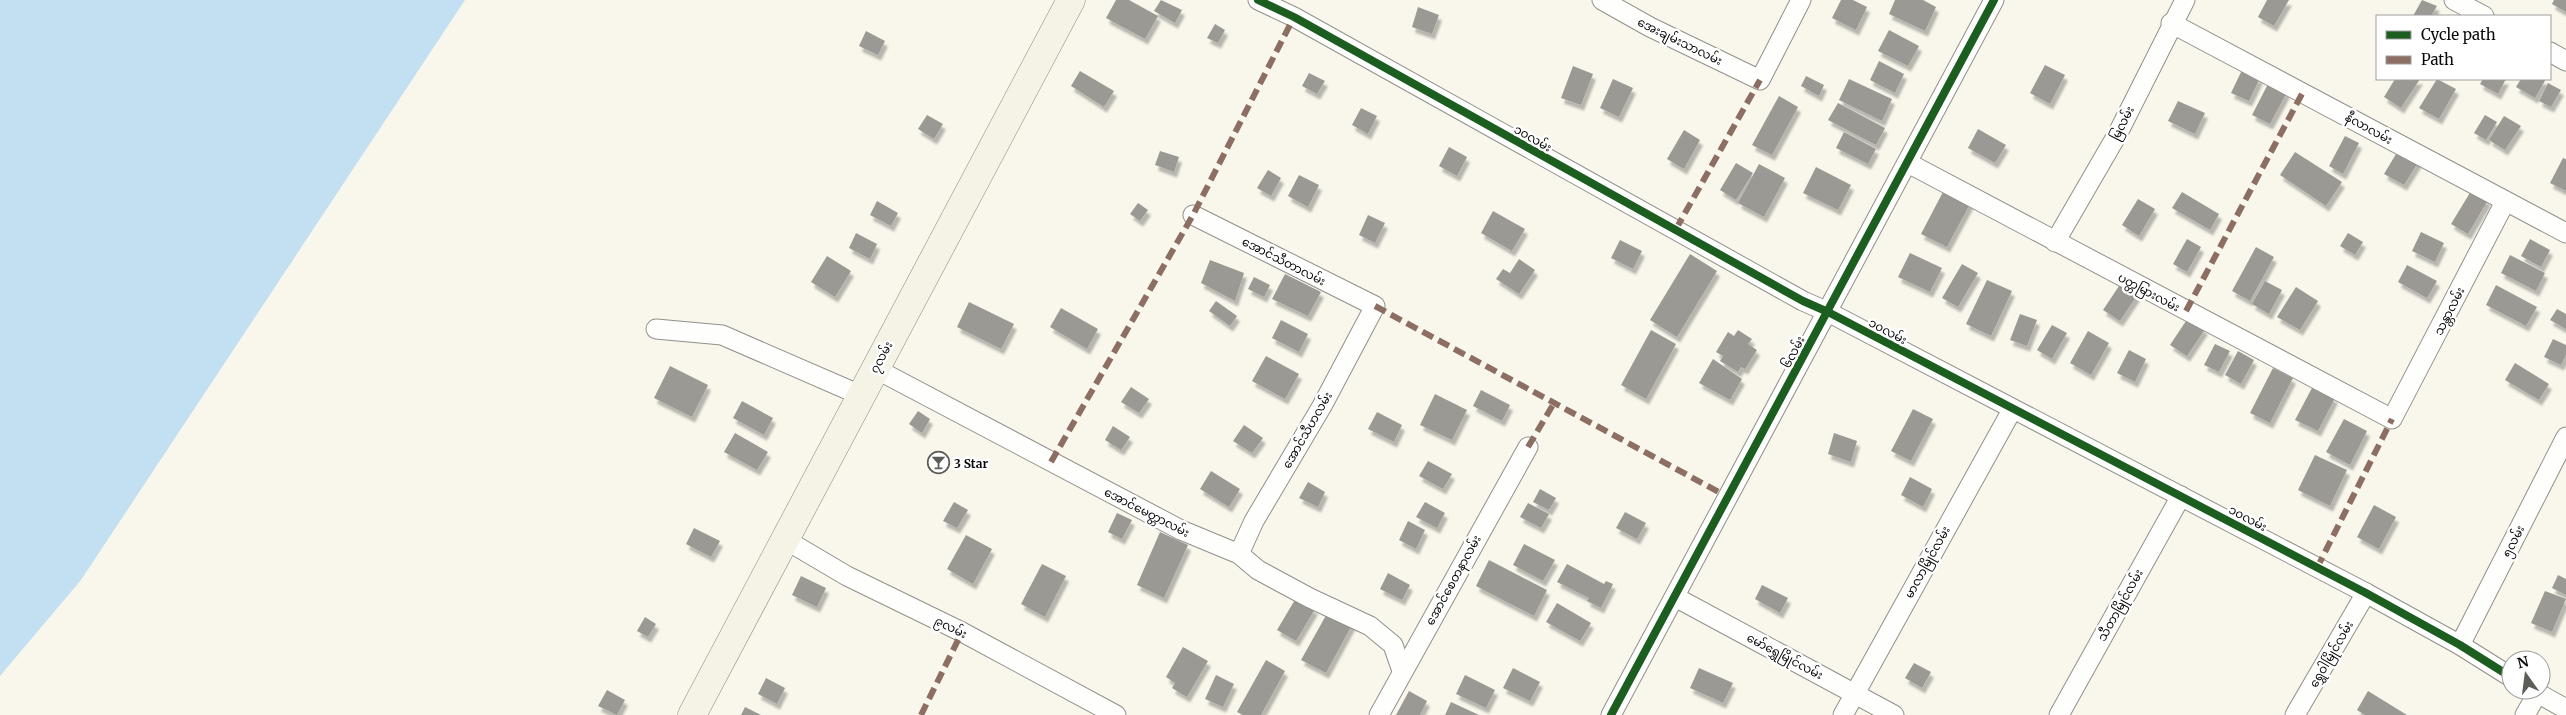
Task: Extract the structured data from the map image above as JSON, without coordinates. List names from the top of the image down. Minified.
{"streets":{"street":["အေးချမ်းသာလမ်း","မြလမ်း","နီလာလမ်း","၁၀လမ်း","အောင်သီတာလမ်း","ပတ္တမြားလမ်း","သန္တာလမ်း","၆လမ်း","၇လမ်း","အောင်သီဟလမ်း","အောင်မေတ္တာလမ်း","၅လမ်း","မာလာမြိုင်လမ်း","အောင်စေတနာလမ်း","သီတာမြိုင်လမ်း","၉လမ်း","ရွှေဝါမြိုင်လမ်း","မော်ရွှေမြိုင်လမ်း"]},"crossings":[["မြလမ်း","နီလာလမ်း"],["မြလမ်း","ပတ္တမြားလမ်း"],["နီလာလမ်း","သန္တာလမ်း"],["၁၀လမ်း","၆လမ်း"],["၁၀လမ်း","၅လမ်း"],["၁၀လမ်း","မာလာမြိုင်လမ်း"],["၁၀လမ်း","သီတာမြိုင်လမ်း"],["၁၀လမ်း","ရွှေဝါမြိုင်လမ်း"],["အောင်သီတာလမ်း","အောင်သီဟလမ်း"],["ပတ္တမြားလမ်း","သန္တာလမ်း"],["ပတ္တမြားလမ်း","၆လမ်း"],["၆လမ်း","မော်ရွှေမြိုင်လမ်း"],["၇လမ်း","အောင်မေတ္တာလမ်း"],["၇လမ်း","၉လမ်း"],["အောင်သီဟလမ်း","အောင်မေတ္တာလမ်း"],["အောင်မေတ္တာလမ်း","အောင်စေတနာလမ်း"],["မာလာမြိုင်လမ်း","မော်ရွှေမြိုင်လမ်း"]],"places":{"bar":["3 Star"]},"legend":["Cycle path","Path"],"north":"top"}
